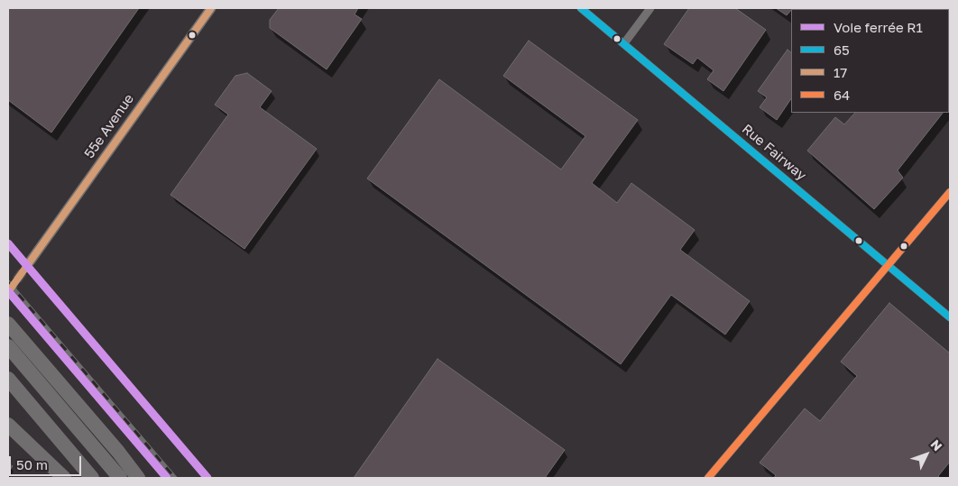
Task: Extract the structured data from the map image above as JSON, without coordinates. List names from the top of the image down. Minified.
{"streets":{"street":["55e Avenue","Rue Fairway"]},"lines":["transit line 65","transit line 17","transit line 64","rail line R1"],"legend":["Voie ferrée R1","65","17","64"],"scale_bar":"50 m","north":"top right"}
